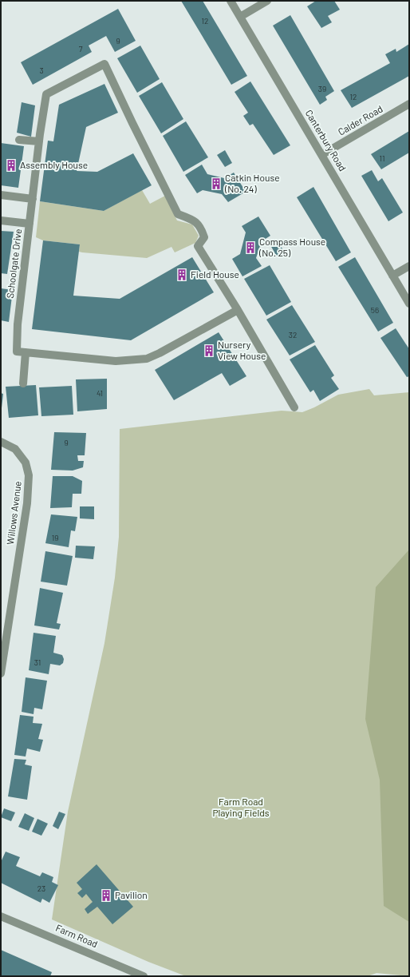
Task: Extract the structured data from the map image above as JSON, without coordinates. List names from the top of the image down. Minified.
{"streets":{"street":["Calder Road","Canterbury Road","Schoolgate Drive","Willows Avenue","Farm Road"]},"crossings":[["Calder Road","Canterbury Road"]],"parks":["Farm Road Playing Fields"],"places":{"building":["Assembly House","Catkin House (No. 24)","Compass House (No. 25)","Field House","Nursery View House","Pavilion"]},"house_numbers":["12","9","7","3","39","12","11","56","32","41","9","19","31","23"]}
